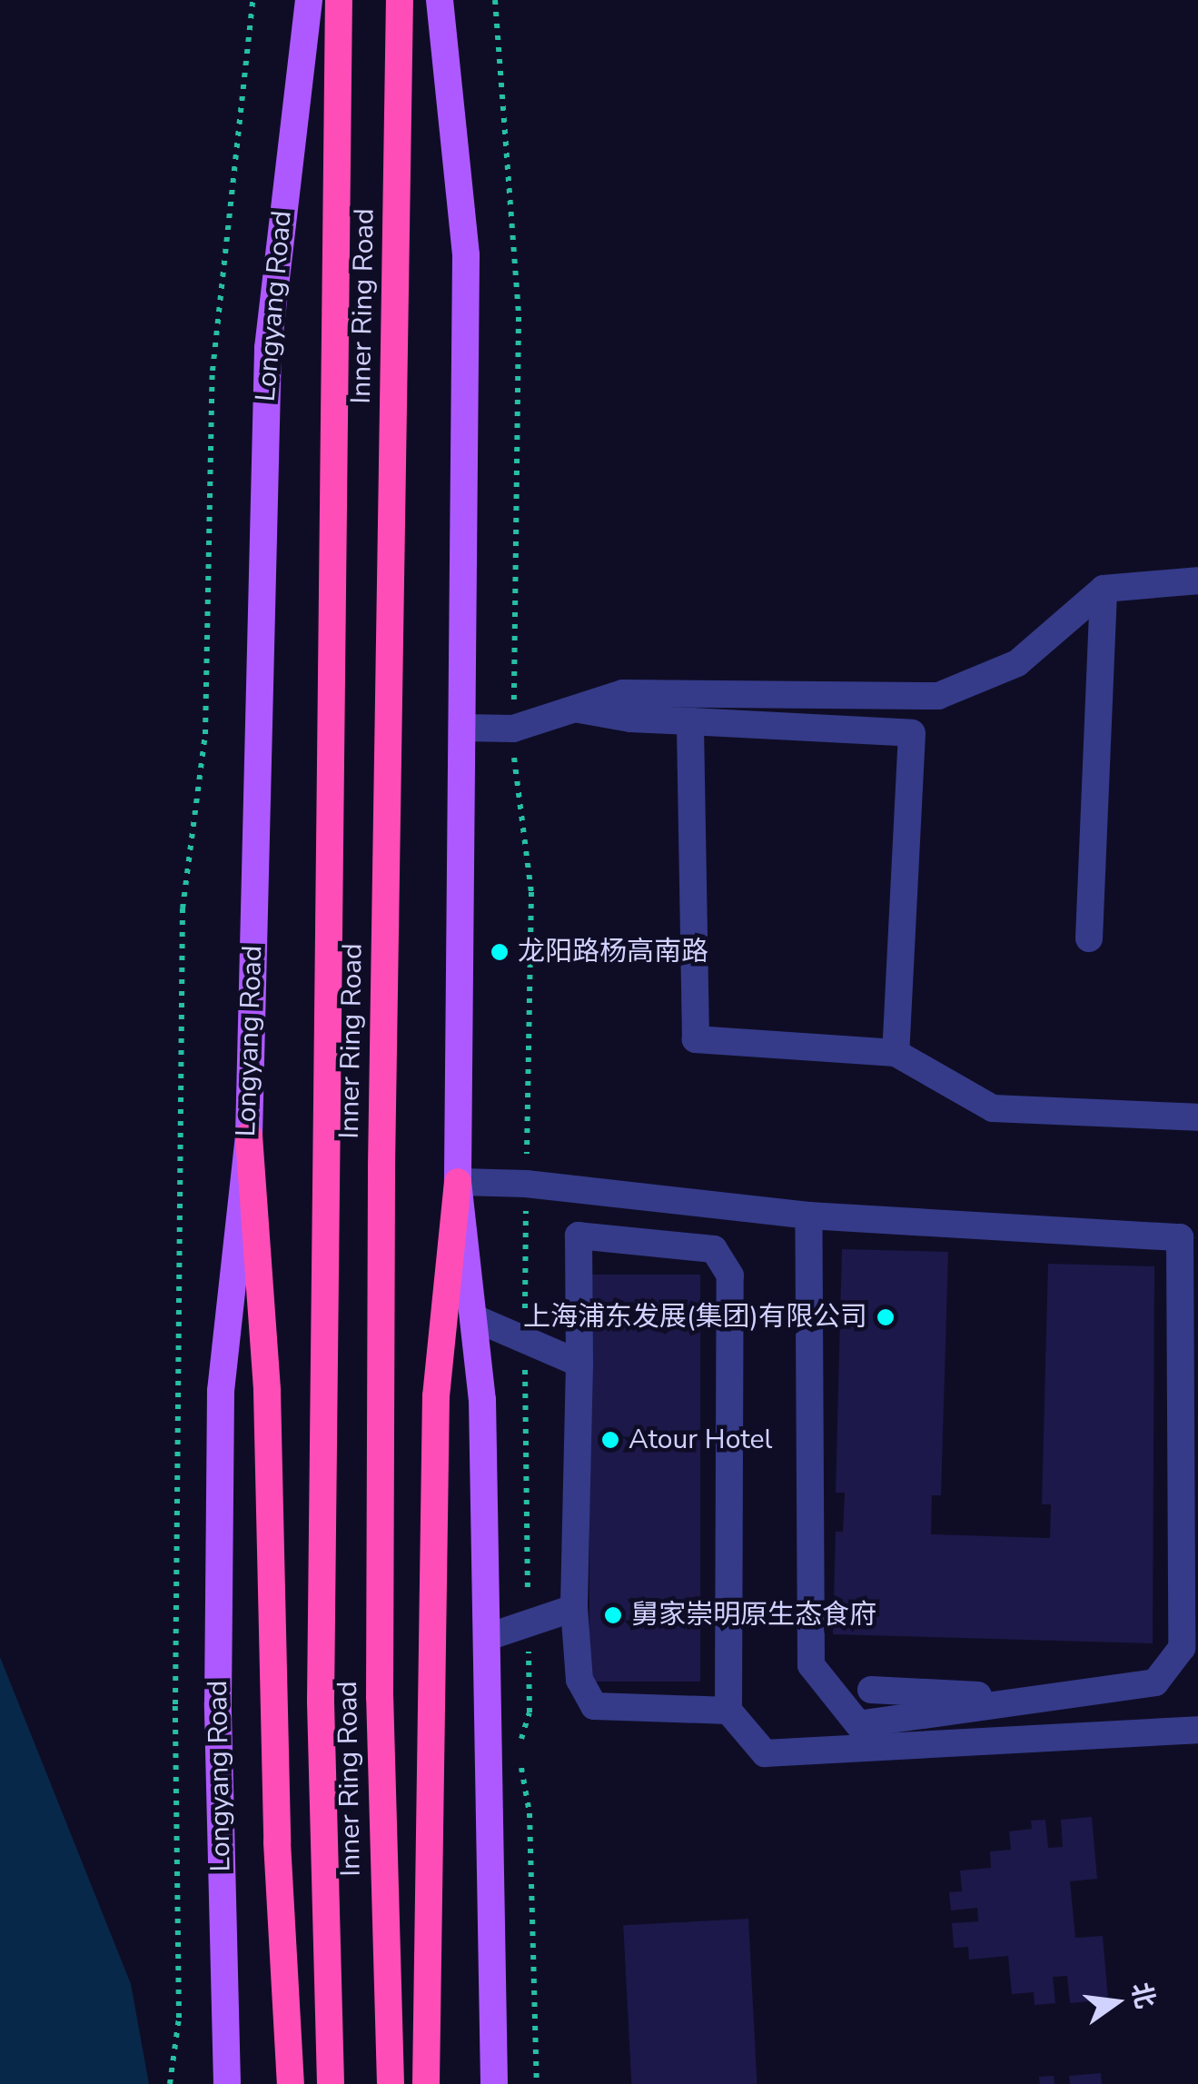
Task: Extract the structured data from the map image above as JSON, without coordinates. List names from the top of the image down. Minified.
{"streets":{"highway":["Inner Ring Road"],"main road":["Longyang Road"]},"places":["龙阳路杨高南路","上海浦东发展(集团)有限公司","Atour Hotel","舅家崇明原生态食府"],"north":"right"}
